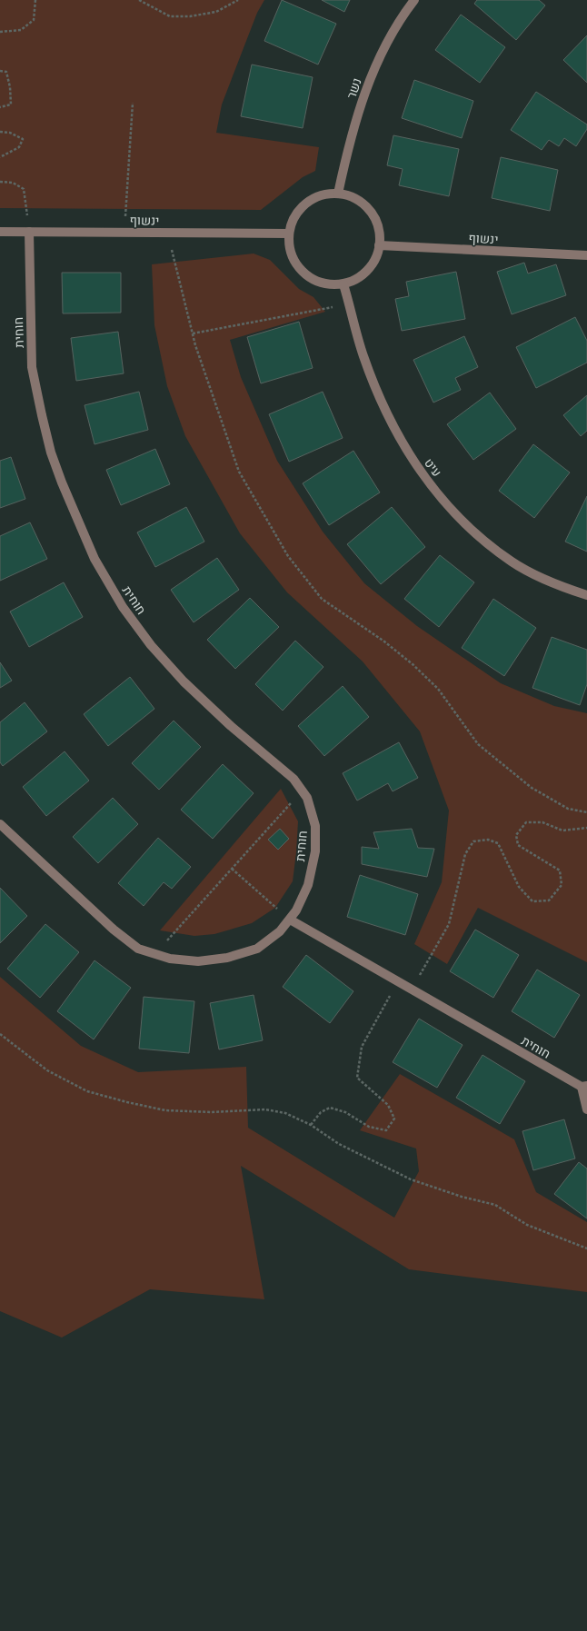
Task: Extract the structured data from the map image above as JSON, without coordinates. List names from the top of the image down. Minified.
{"streets":{"street":["נשר","ינשוף","חוחית","עיט"]},"crossings":[["נשר","ינשוף"],["נשר","עיט"],["ינשוף","חוחית"],["ינשוף","עיט"]]}
